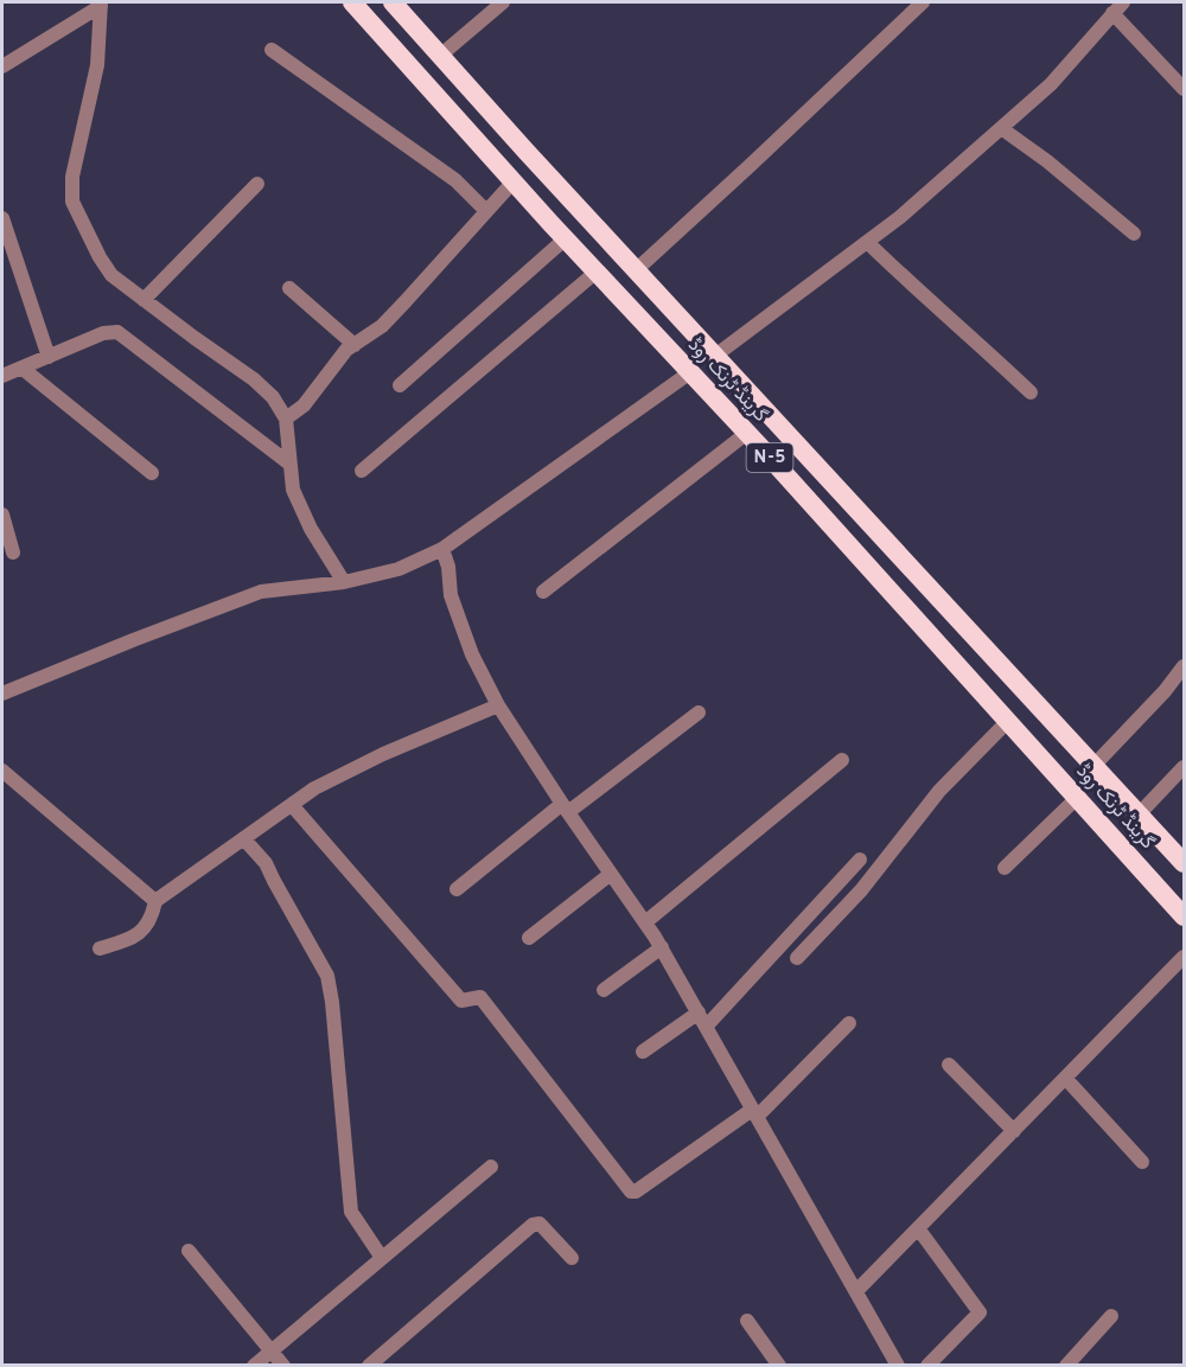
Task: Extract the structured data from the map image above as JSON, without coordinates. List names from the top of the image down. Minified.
{"streets":{"highway":["گرینڈ ٹرنک روڈ","N-5"]}}
